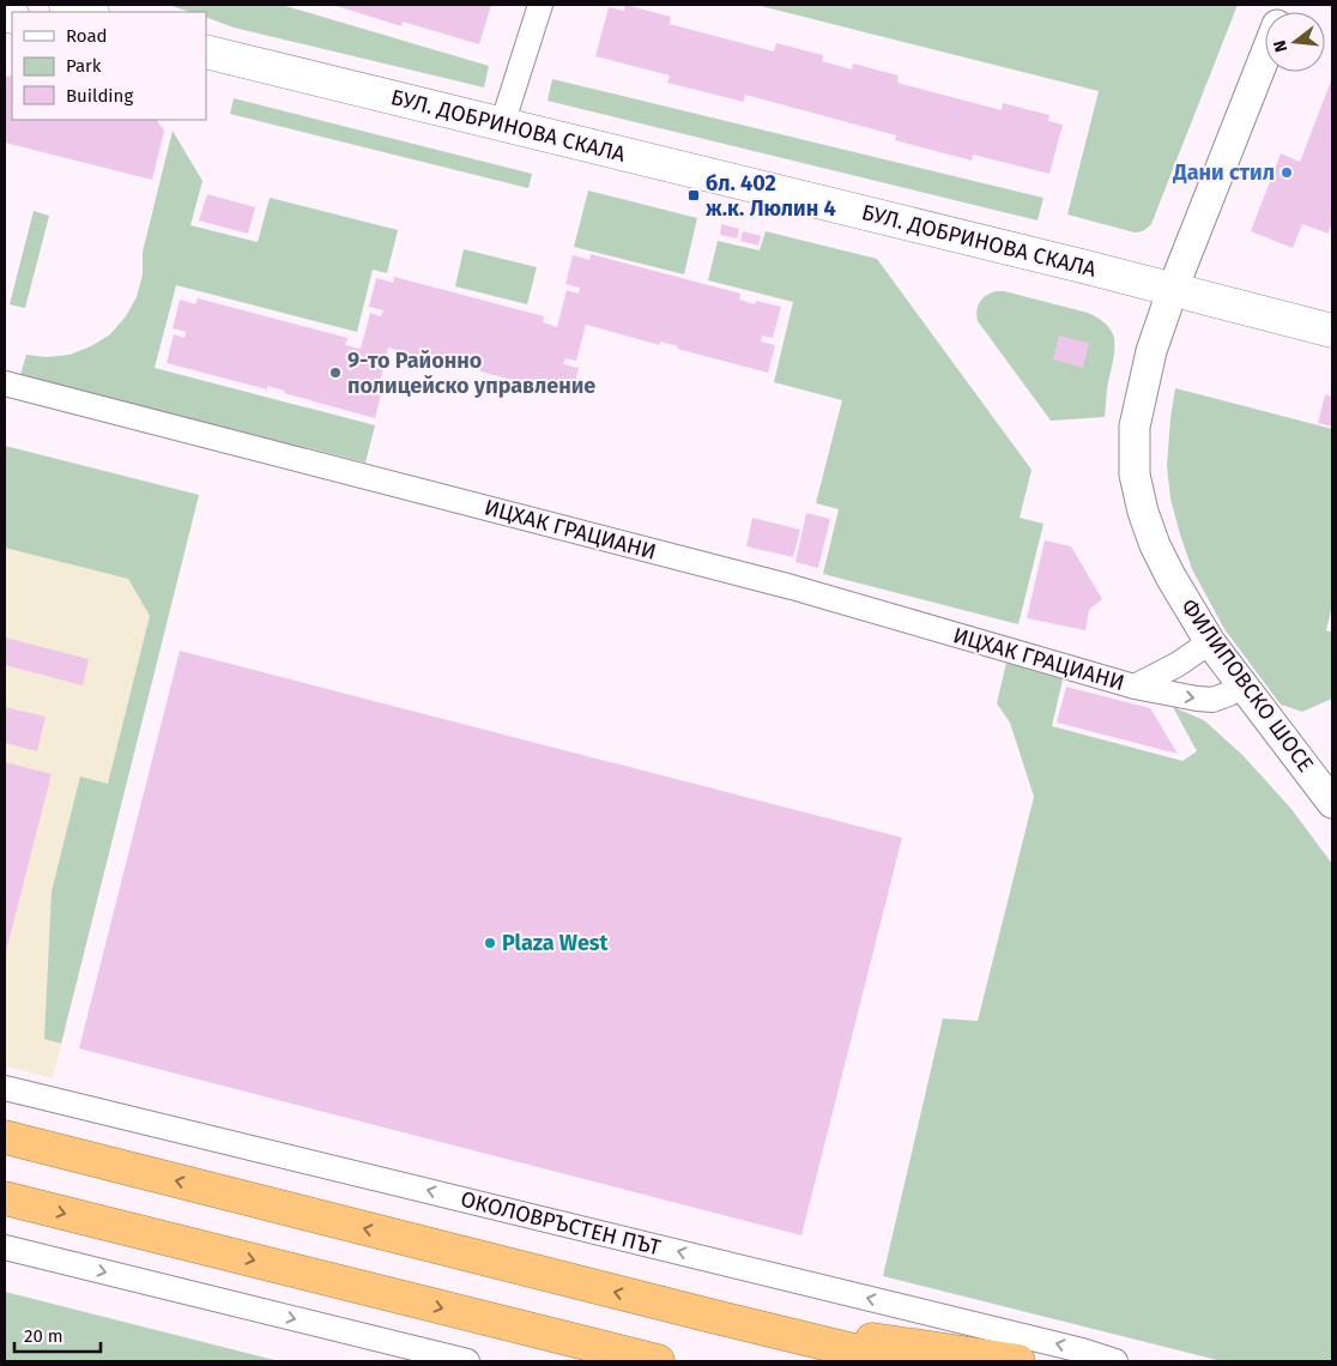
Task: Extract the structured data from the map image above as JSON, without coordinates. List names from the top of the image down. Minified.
{"streets":{"main road":["БУЛ. ДОБРИНОВА СКАЛА"],"street":["ИЦХАК ГРАЦИАНИ","ФИЛИПОВСКО ШОСЕ","ОКОЛОВРЪСТЕН ПЪТ"]},"crossings":[["БУЛ. ДОБРИНОВА СКАЛА","ФИЛИПОВСКО ШОСЕ"],["ИЦХАК ГРАЦИАНИ","ФИЛИПОВСКО ШОСЕ"]],"places":{"other":["Дани стил","9-то Районно полицейско управление","Plaza West"],"transit":["бл. 402 ж.к. Люлин 4"]},"legend":["Road","Park","Building"],"scale_bar":"20 m","north":"left"}
